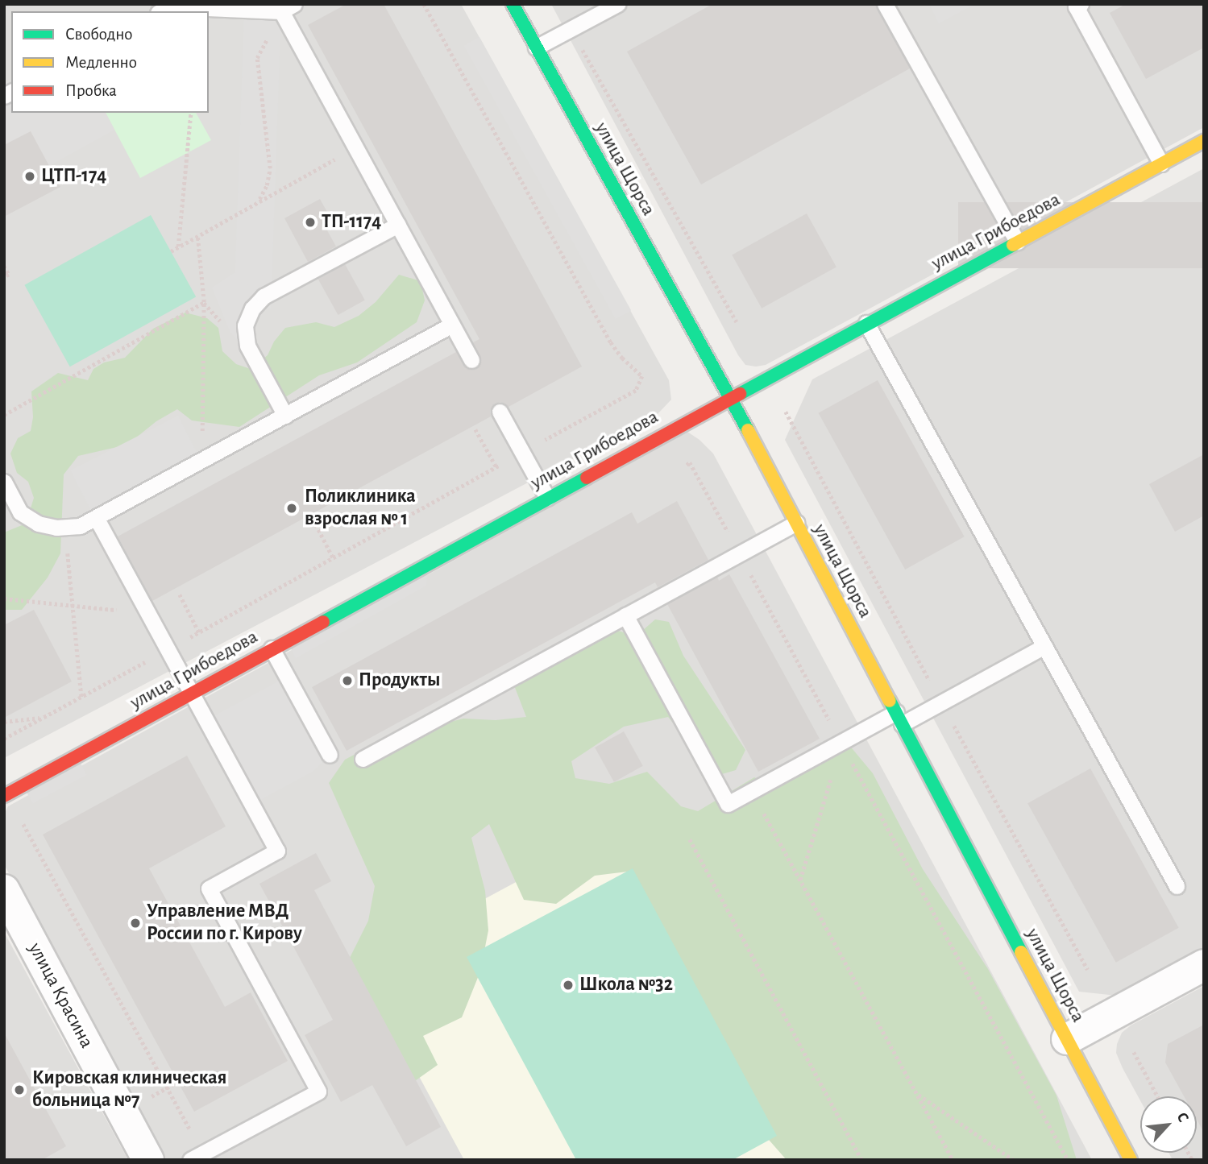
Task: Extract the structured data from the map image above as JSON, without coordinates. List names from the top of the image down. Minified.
{"streets":{"street":["улица Щорса","улица Грибоедова","улица Красина"]},"crossings":[["улица Щорса","улица Грибоедова"]],"places":["ЦТП-174","ТП-1174","Поликлиника взрослая № 1","Продукты","Управление МВД России по г. Кирову","Школа №32","Кировская клиническая больница №7"],"legend":["Свободно","Медленно","Пробка"],"north":"top right"}
